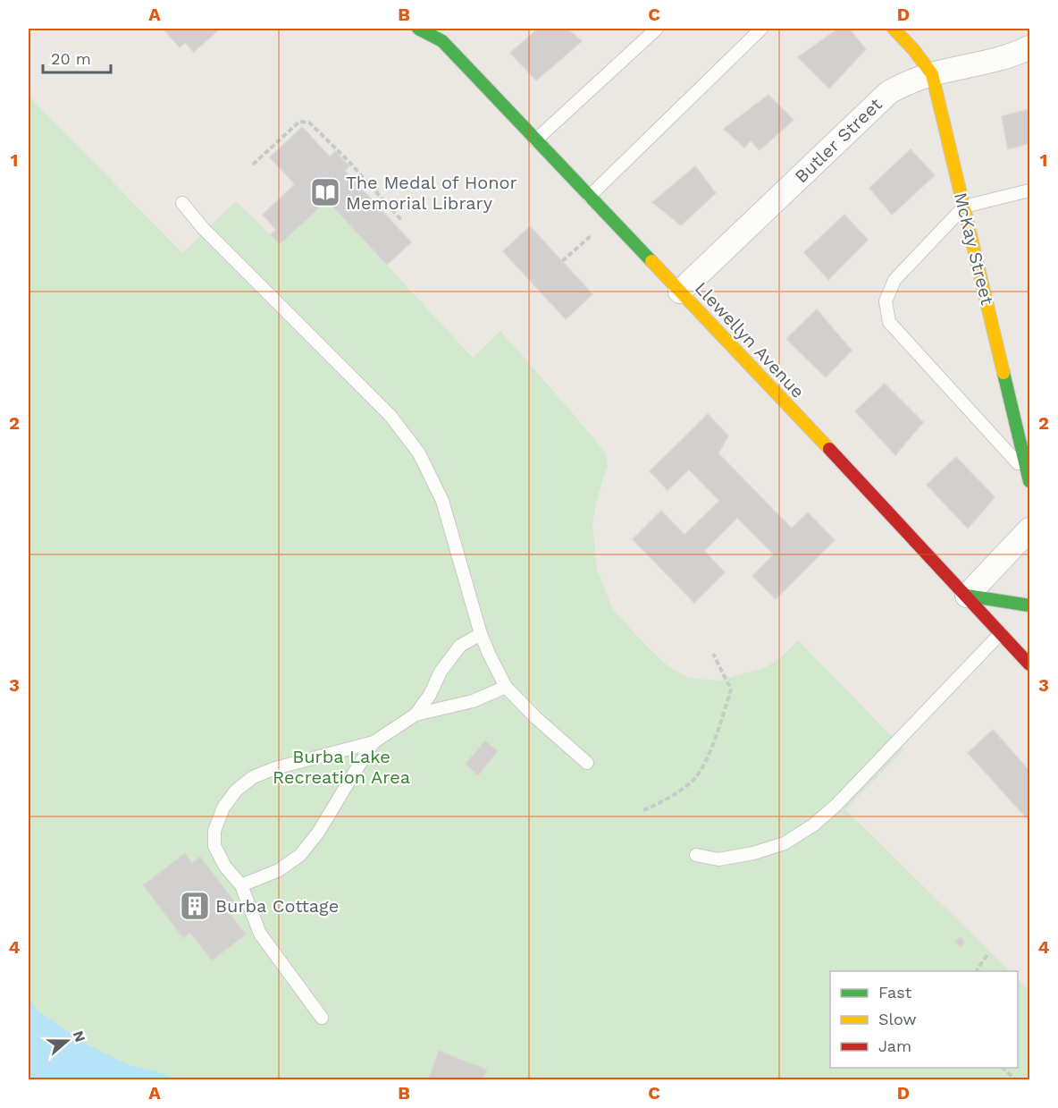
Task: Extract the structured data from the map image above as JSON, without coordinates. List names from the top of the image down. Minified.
{"streets":{"street":["Butler Street","McKay Street","Llewellyn Avenue"]},"crossings":[["Butler Street","McKay Street"],["Butler Street","Llewellyn Avenue"]],"parks":["Burba Lake Recreation Area"],"places":{"library":["The Medal of Honor Memorial Library"],"building":["Burba Cottage"]},"legend":["Fast","Slow","Jam"],"scale_bar":"20 m","north":"right","grid":{"columns":["A","B","C","D"],"rows":["1","2","3","4"]}}
